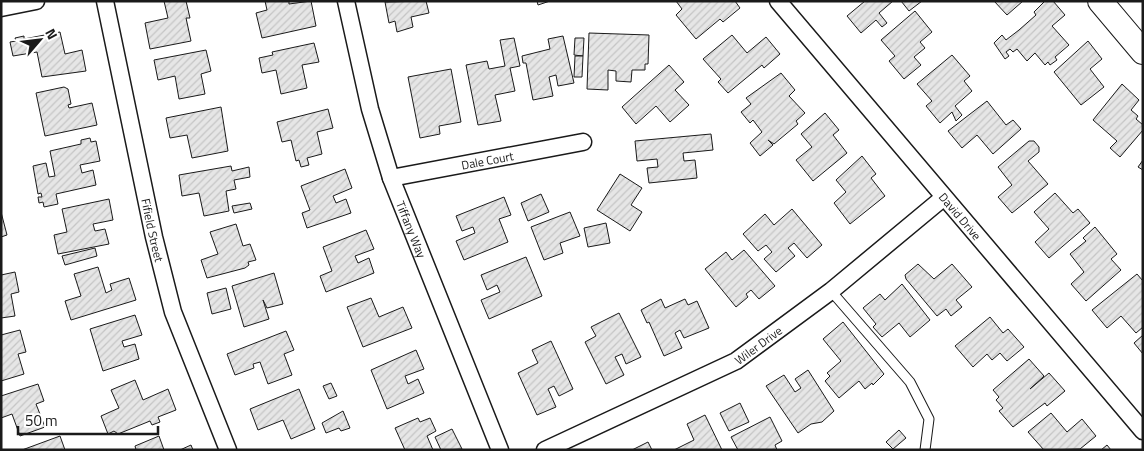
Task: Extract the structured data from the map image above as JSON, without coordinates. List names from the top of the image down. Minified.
{"streets":{"street":["Dale Court","David Drive","Fifield Street","Tiffany Way","Wiler Drive"]},"crossings":[["Dale Court","Tiffany Way"],["David Drive","Wiler Drive"]],"scale_bar":"50 m","north":"top right"}
